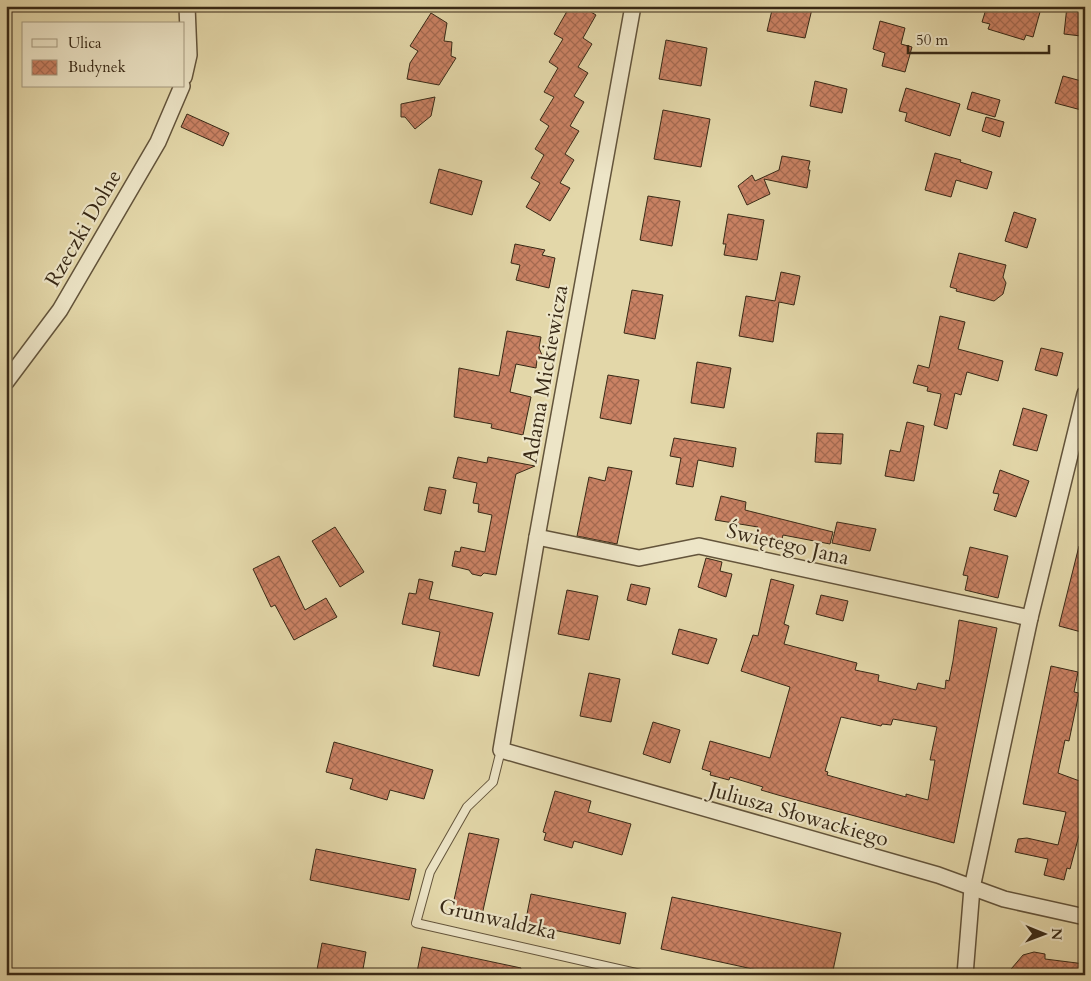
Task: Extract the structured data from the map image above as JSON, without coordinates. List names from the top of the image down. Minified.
{"streets":{"street":["Rzeczki Dolne","Adama Mickiewicza","Świętego Jana","Juliusza Słowackiego"],"lane":["Grunwaldzka"]},"crossings":[["Adama Mickiewicza","Świętego Jana"],["Adama Mickiewicza","Juliusza Słowackiego"],["Adama Mickiewicza","Grunwaldzka"],["Juliusza Słowackiego","Grunwaldzka"]],"legend":["Ulica","Budynek"],"scale_bar":"50 m","north":"right"}
